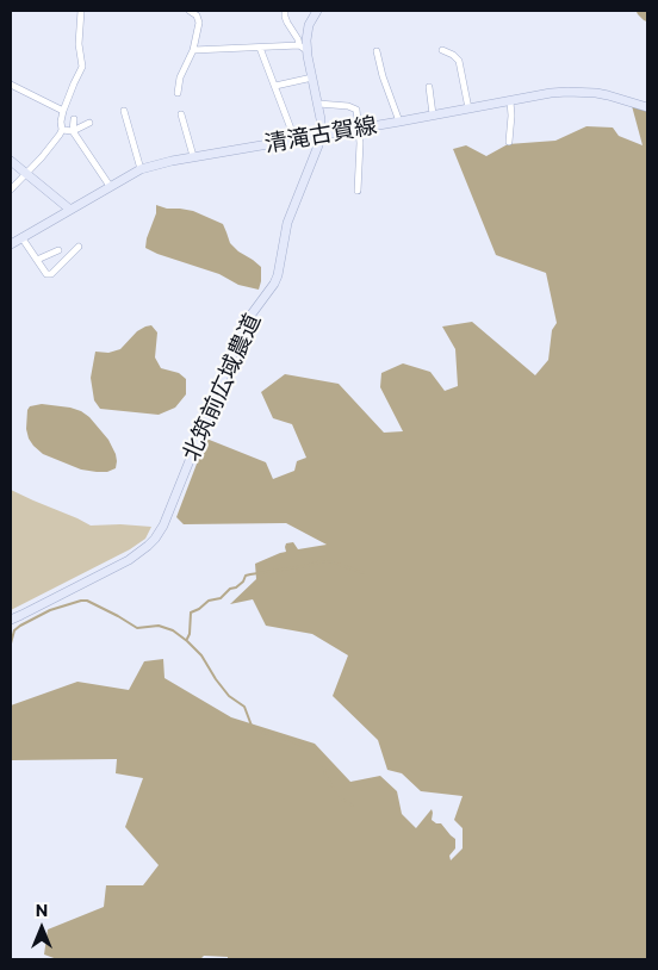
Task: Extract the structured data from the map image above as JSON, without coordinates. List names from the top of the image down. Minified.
{"streets":{"main road":["清滝古賀線","北筑前広域農道"]},"crossings":[["清滝古賀線","北筑前広域農道"]],"north":"top"}
